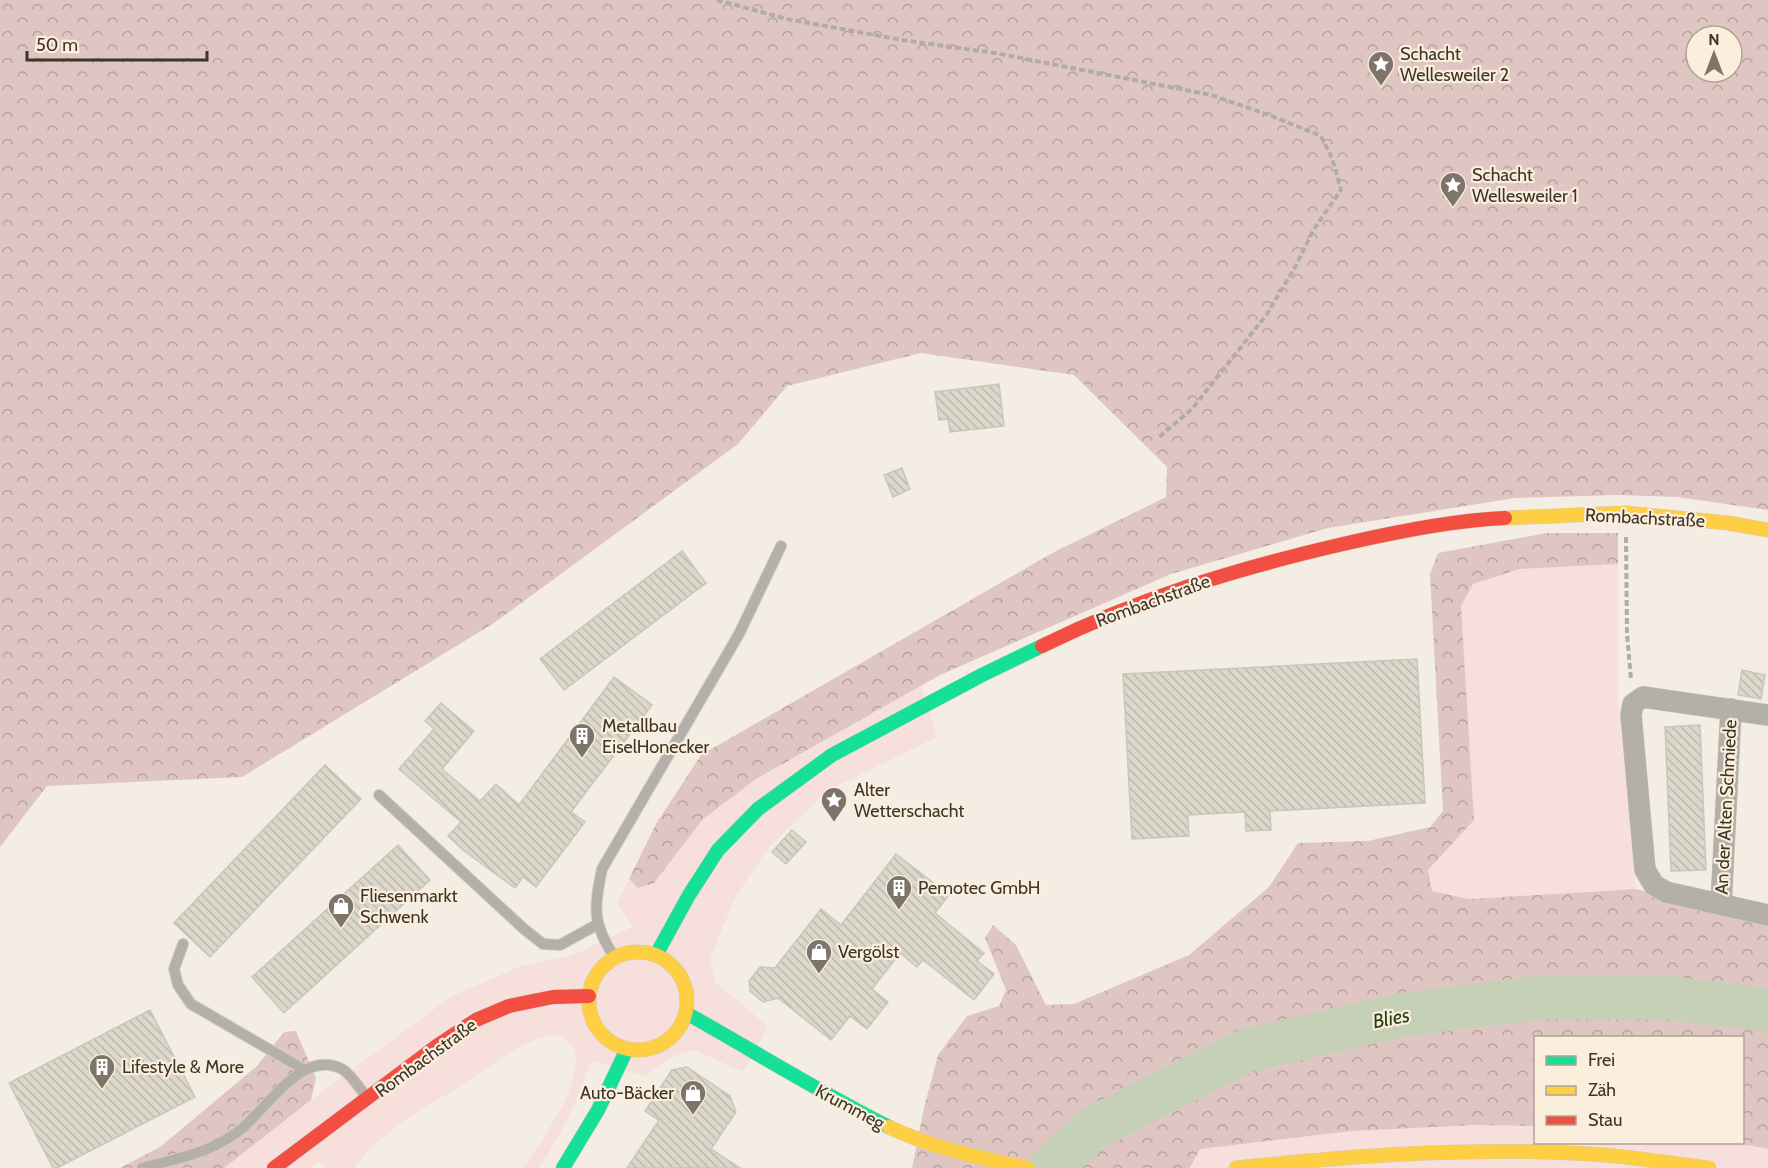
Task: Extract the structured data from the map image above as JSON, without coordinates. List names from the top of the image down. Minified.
{"streets":{"main road":["Rombachstraße","Krummeg"],"street":["An der Alten Schmiede"]},"crossings":[["Rombachstraße","Krummeg"]],"water":["Blies"],"places":{"place":["Schacht Wellesweiler 2","Schacht Wellesweiler 1","Alter Wetterschacht"],"building":["Metallbau EiselHonecker","Pemotec GmbH","Lifestyle & More"],"shop":["Fliesenmarkt Schwenk","Vergölst","Auto-Bäcker"]},"legend":["Frei","Zäh","Stau"],"scale_bar":"50 m","north":"top"}
